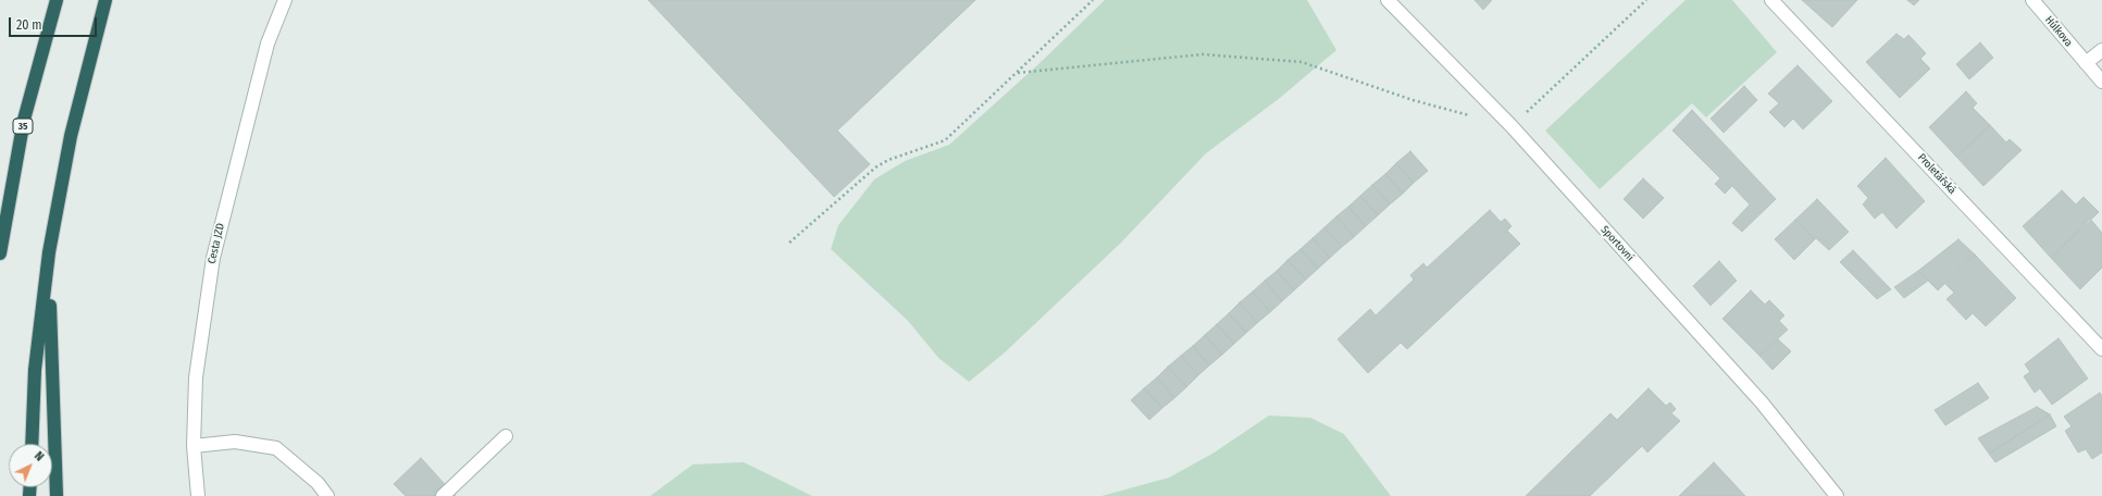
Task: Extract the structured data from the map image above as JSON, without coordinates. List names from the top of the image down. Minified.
{"streets":{"highway":["35"],"street":["Hůlkova","Proletářská","Cesta JZD","Sportovní"]},"scale_bar":"20 m","north":"top right"}
